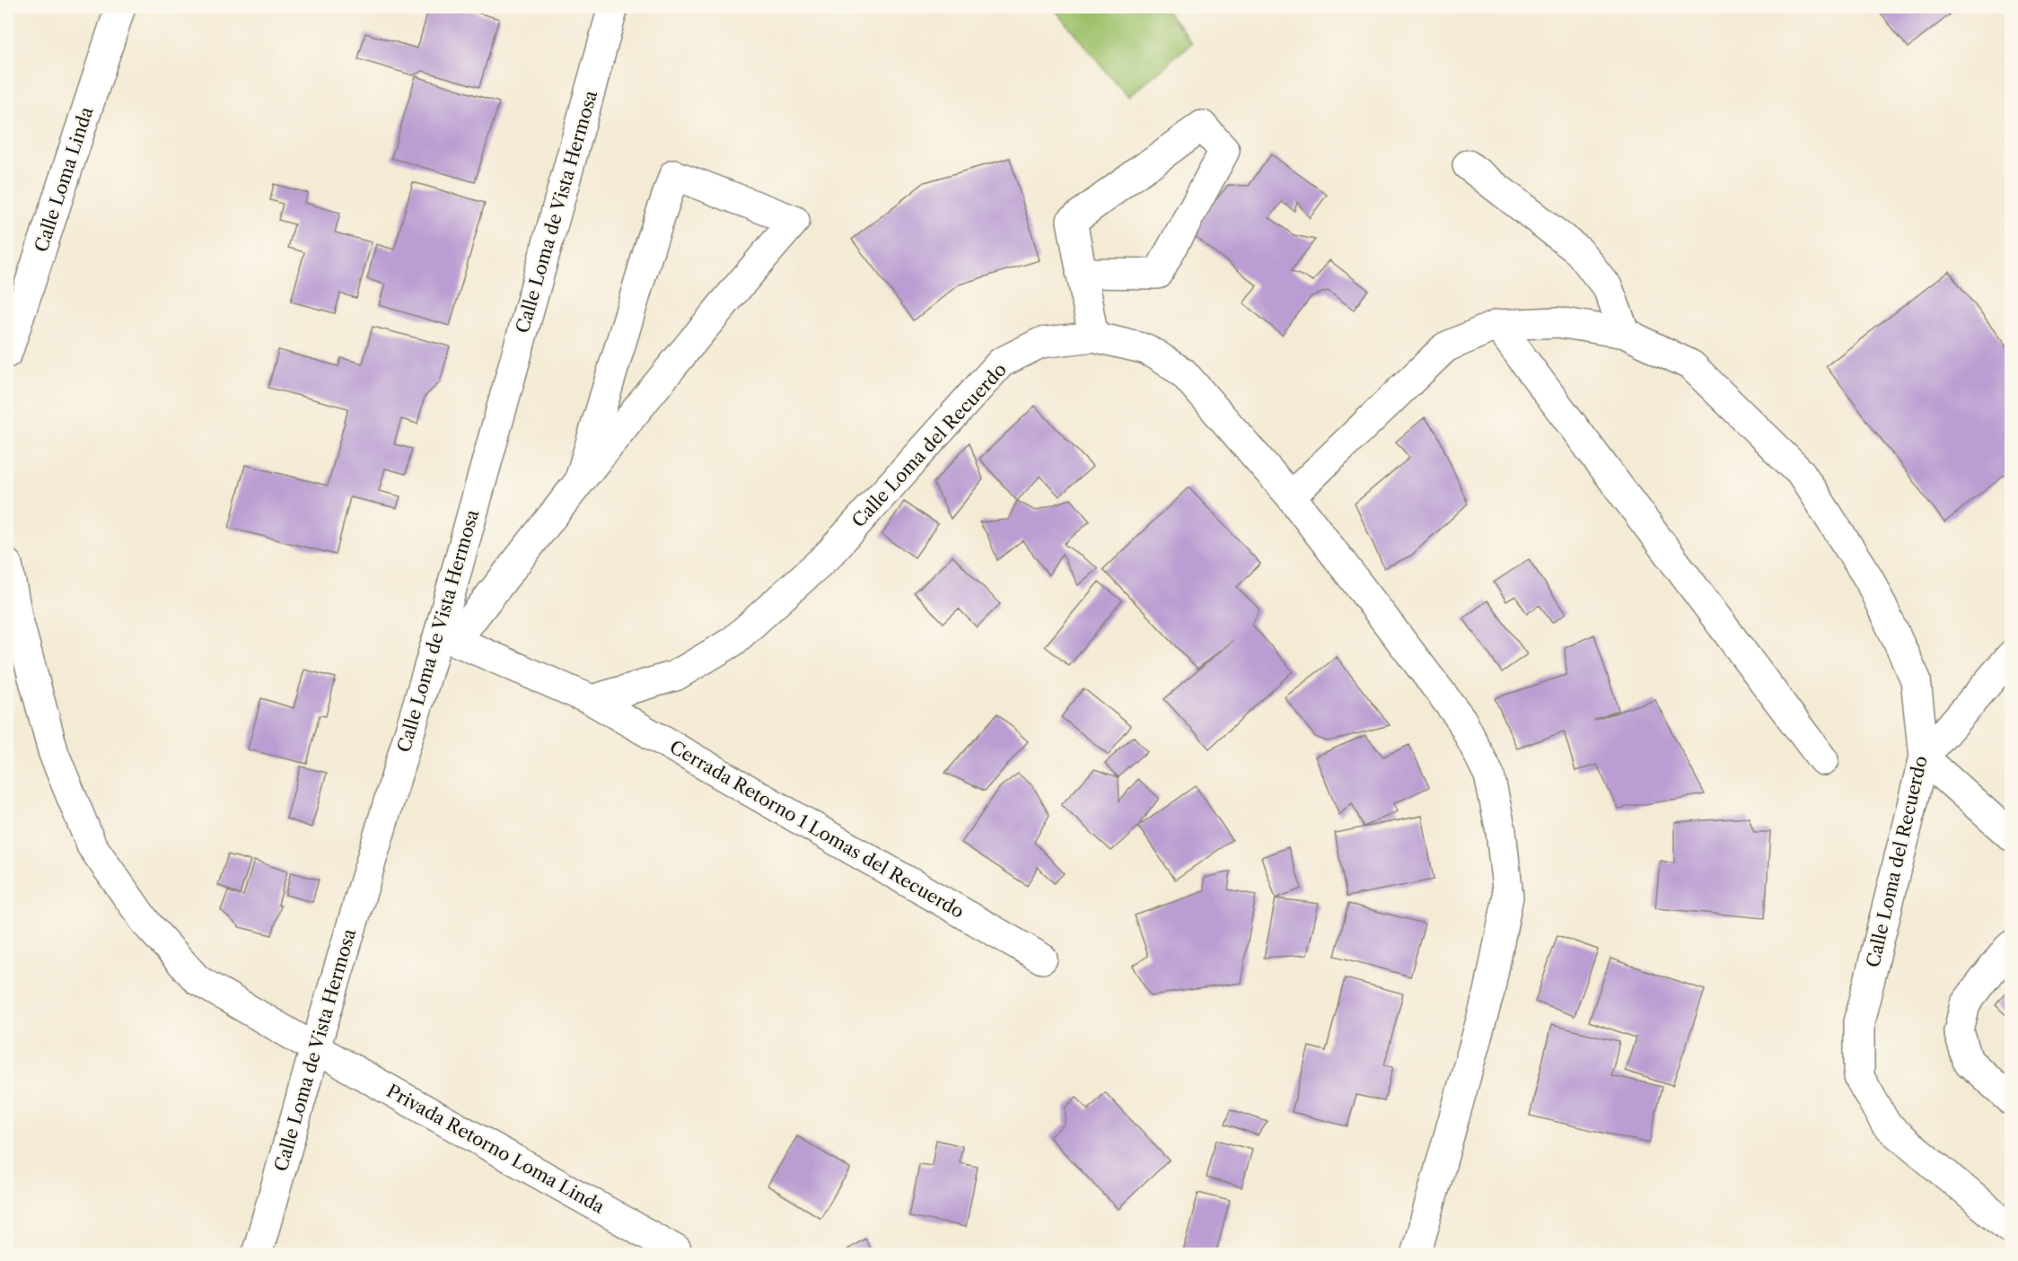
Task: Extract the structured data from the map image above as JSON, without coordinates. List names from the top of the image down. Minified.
{"streets":{"street":["Calle Loma Linda","Calle Loma de Vista Hermosa","Calle Loma del Recuerdo","Cerrada Retorno 1 Lomas del Recuerdo","Privada Retorno Loma Linda"]},"crossings":[["Calle Loma de Vista Hermosa","Privada Retorno Loma Linda"],["Calle Loma del Recuerdo","Cerrada Retorno 1 Lomas del Recuerdo"]]}
